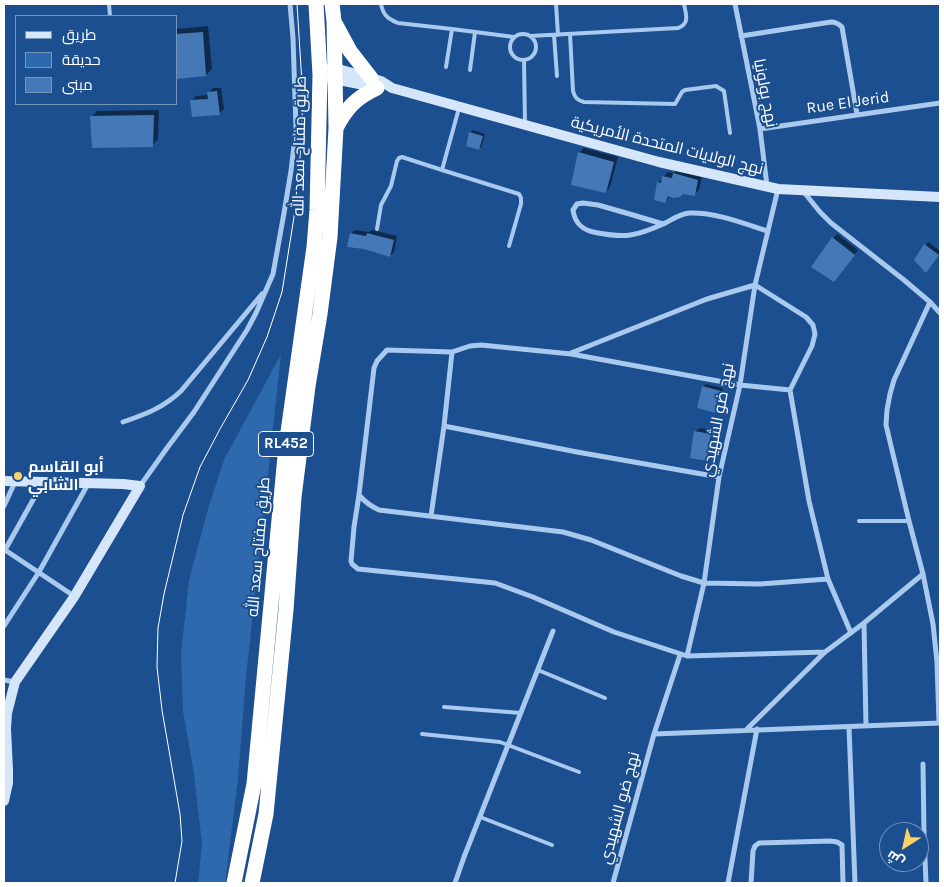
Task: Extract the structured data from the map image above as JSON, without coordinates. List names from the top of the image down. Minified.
{"streets":{"highway":["طريق مفتاح سعد الله","RL452"],"street":["نهج بولونيا","Rue El Jerid","نهج الولايات المتحدة الأمريكية","نهج ضو الشهيدي"]},"crossings":[["نهج بولونيا","Rue El Jerid"],["نهج بولونيا","نهج الولايات المتحدة الأمريكية"],["طريق مفتاح سعد الله","نهج الولايات المتحدة الأمريكية"],["نهج الولايات المتحدة الأمريكية","نهج ضو الشهيدي"]],"places":["أبو القاسم الشابي"],"legend":["طريق","حديقة","مبنى"],"north":"bottom left"}
